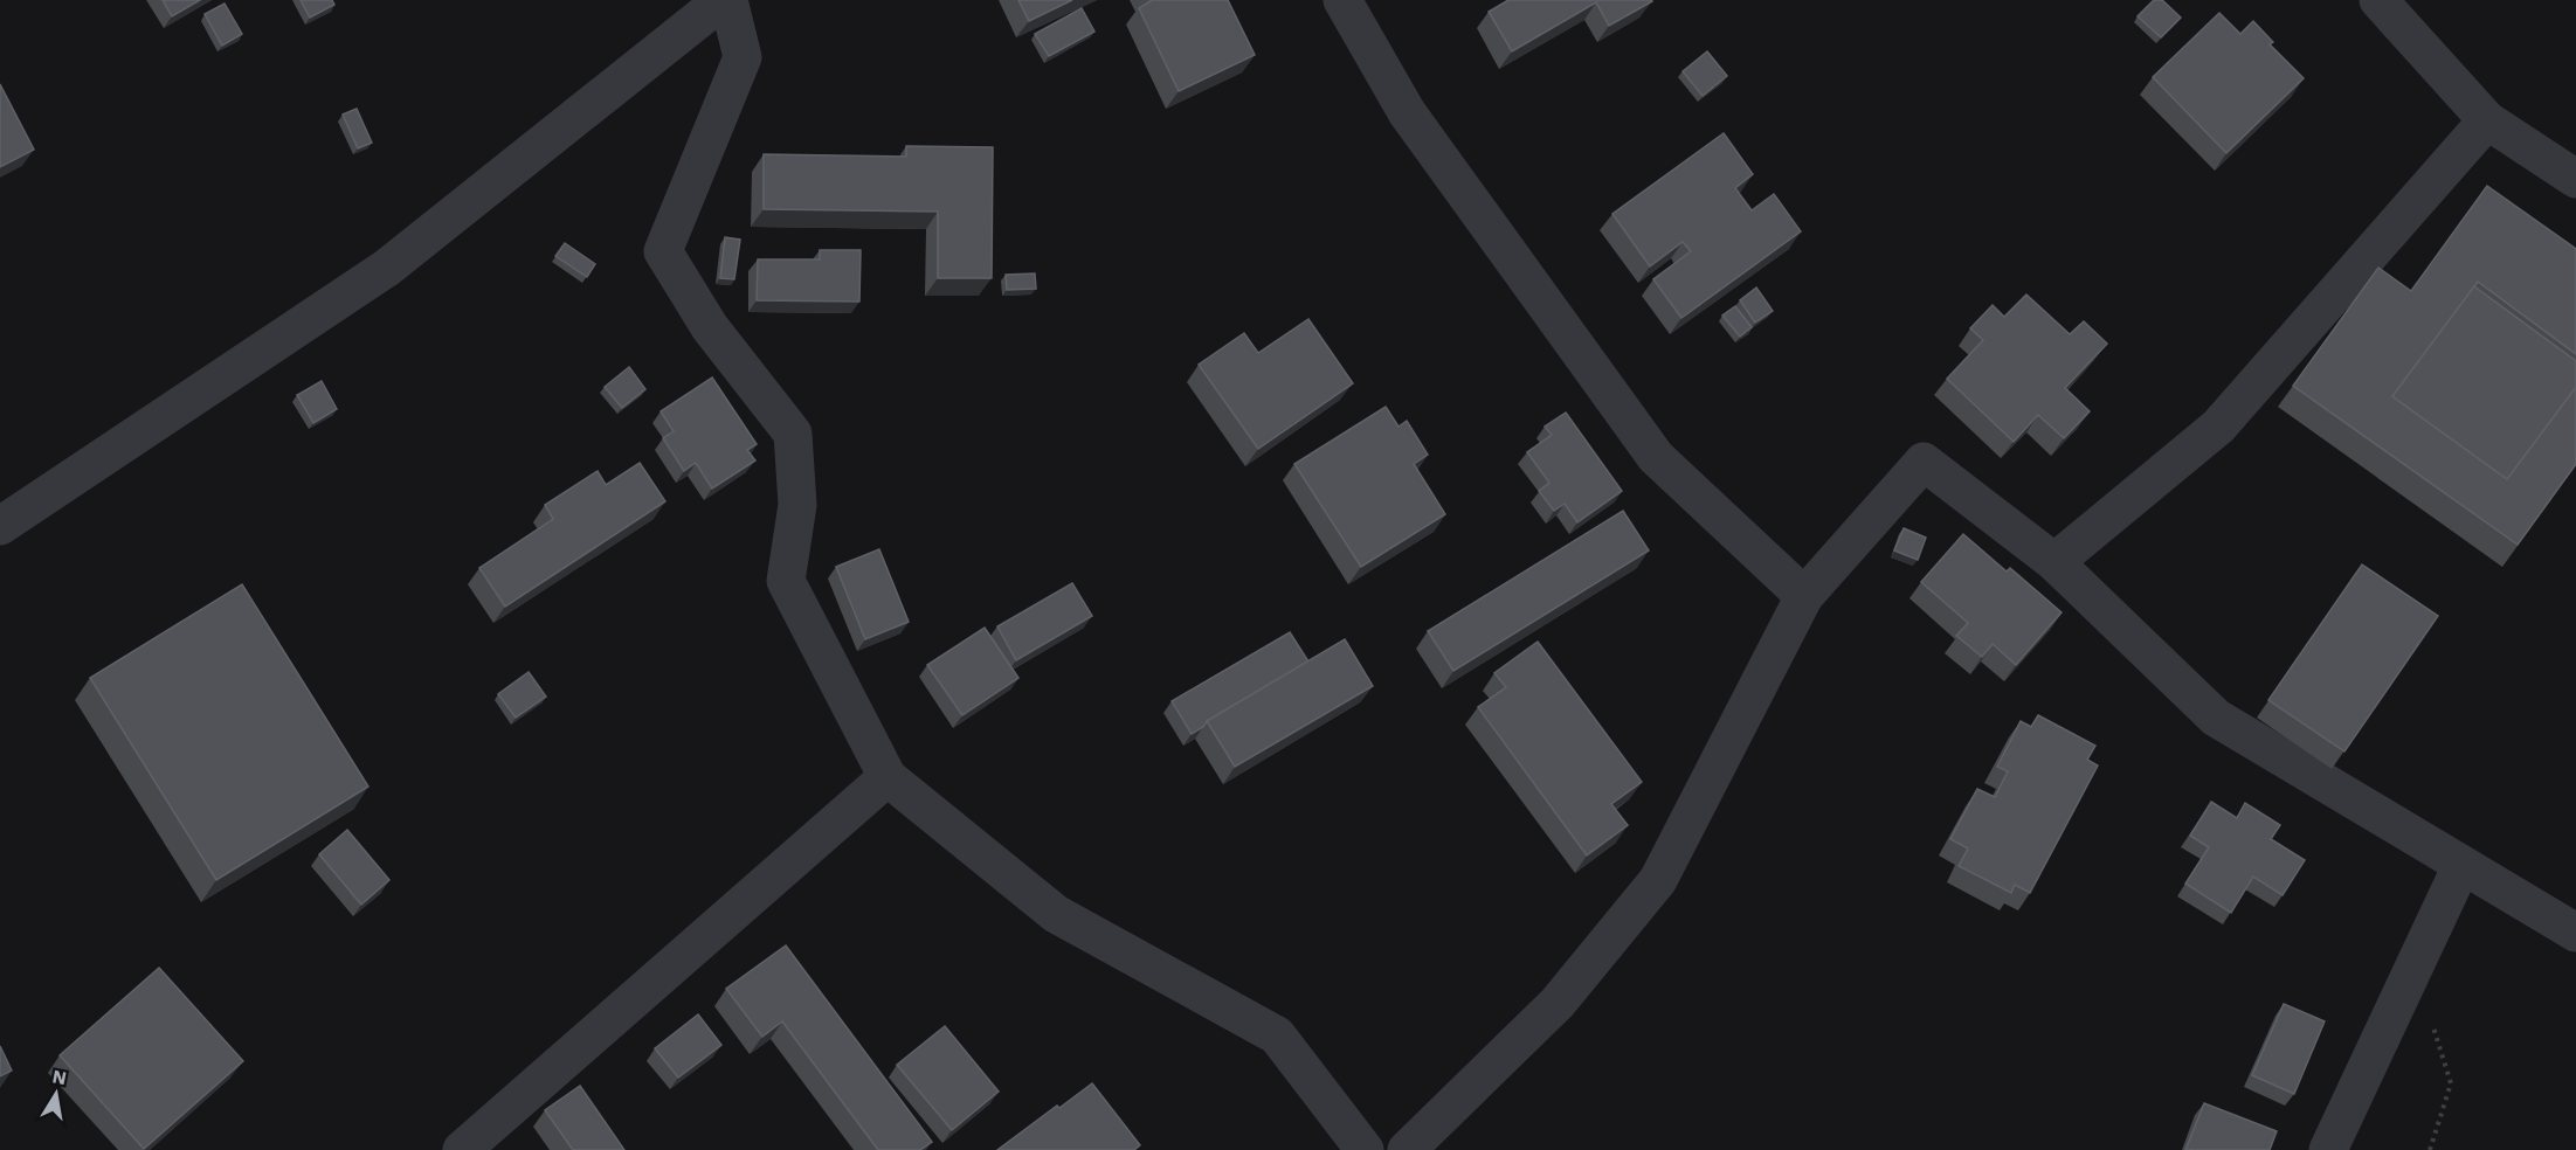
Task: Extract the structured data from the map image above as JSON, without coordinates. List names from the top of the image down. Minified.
{"north":"top"}
